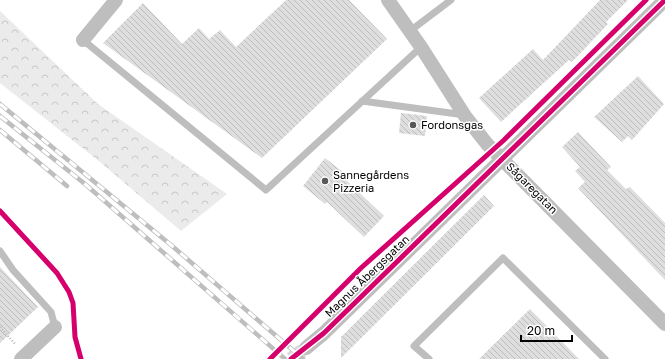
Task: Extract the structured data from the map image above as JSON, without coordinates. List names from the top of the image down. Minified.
{"streets":{"street":["Sågaregatan","Magnus Åbergsgatan"]},"crossings":[["Sågaregatan","Magnus Åbergsgatan"]],"places":["Fordonsgas","Sannegårdens Pizzeria"],"scale_bar":"20 m"}
